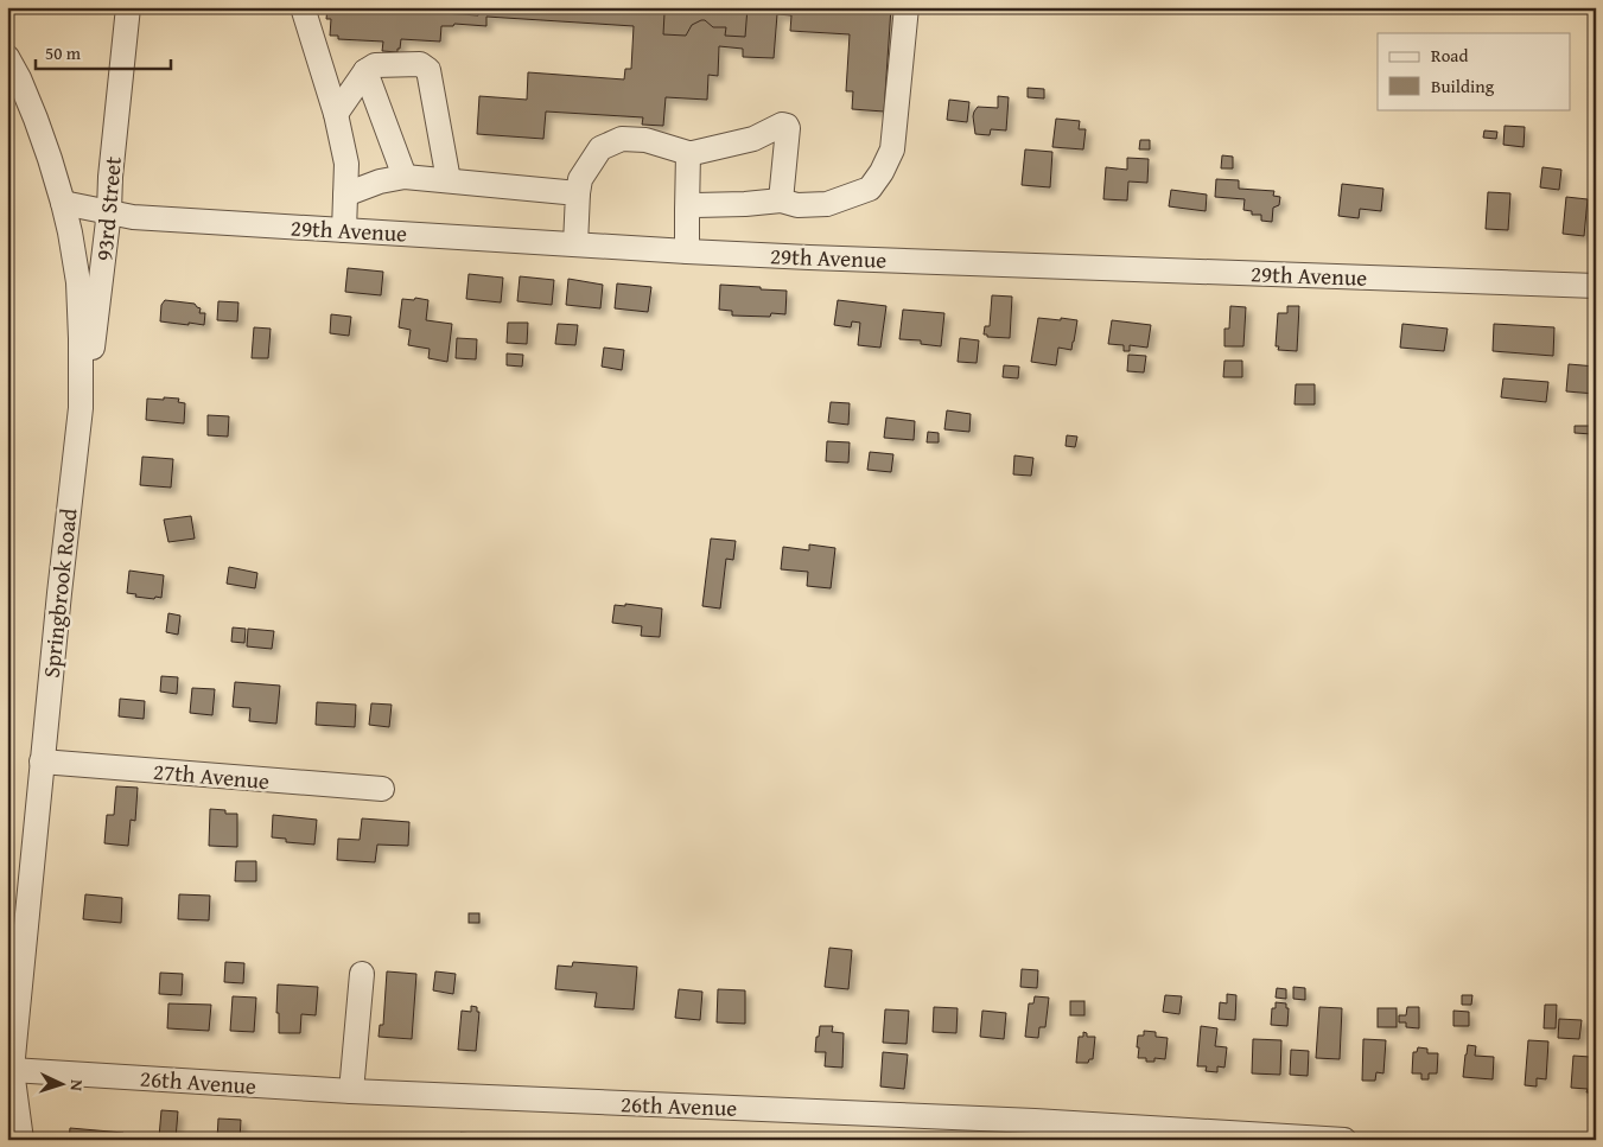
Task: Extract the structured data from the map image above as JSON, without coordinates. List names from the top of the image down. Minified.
{"streets":{"street":["93rd Street","29th Avenue","Springbrook Road","27th Avenue","26th Avenue"]},"crossings":[["93rd Street","29th Avenue"],["93rd Street","Springbrook Road"],["29th Avenue","Springbrook Road"],["Springbrook Road","27th Avenue"],["Springbrook Road","26th Avenue"]],"legend":["Road","Building"],"scale_bar":"50 m","north":"right"}
